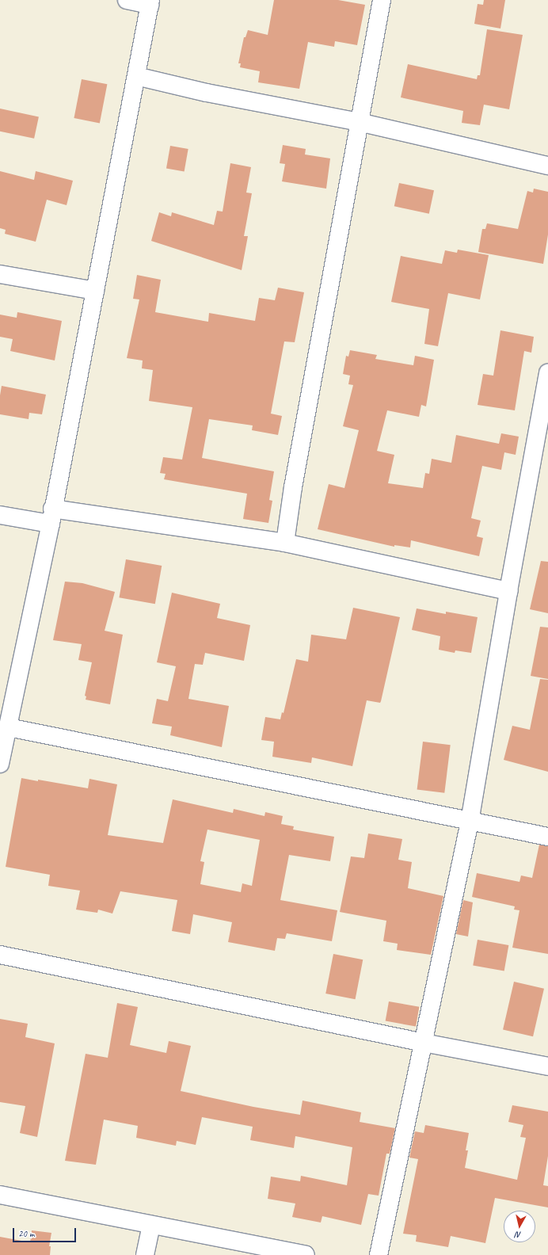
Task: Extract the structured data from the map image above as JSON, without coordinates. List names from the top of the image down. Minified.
{"scale_bar":"20 m","north":"bottom"}
